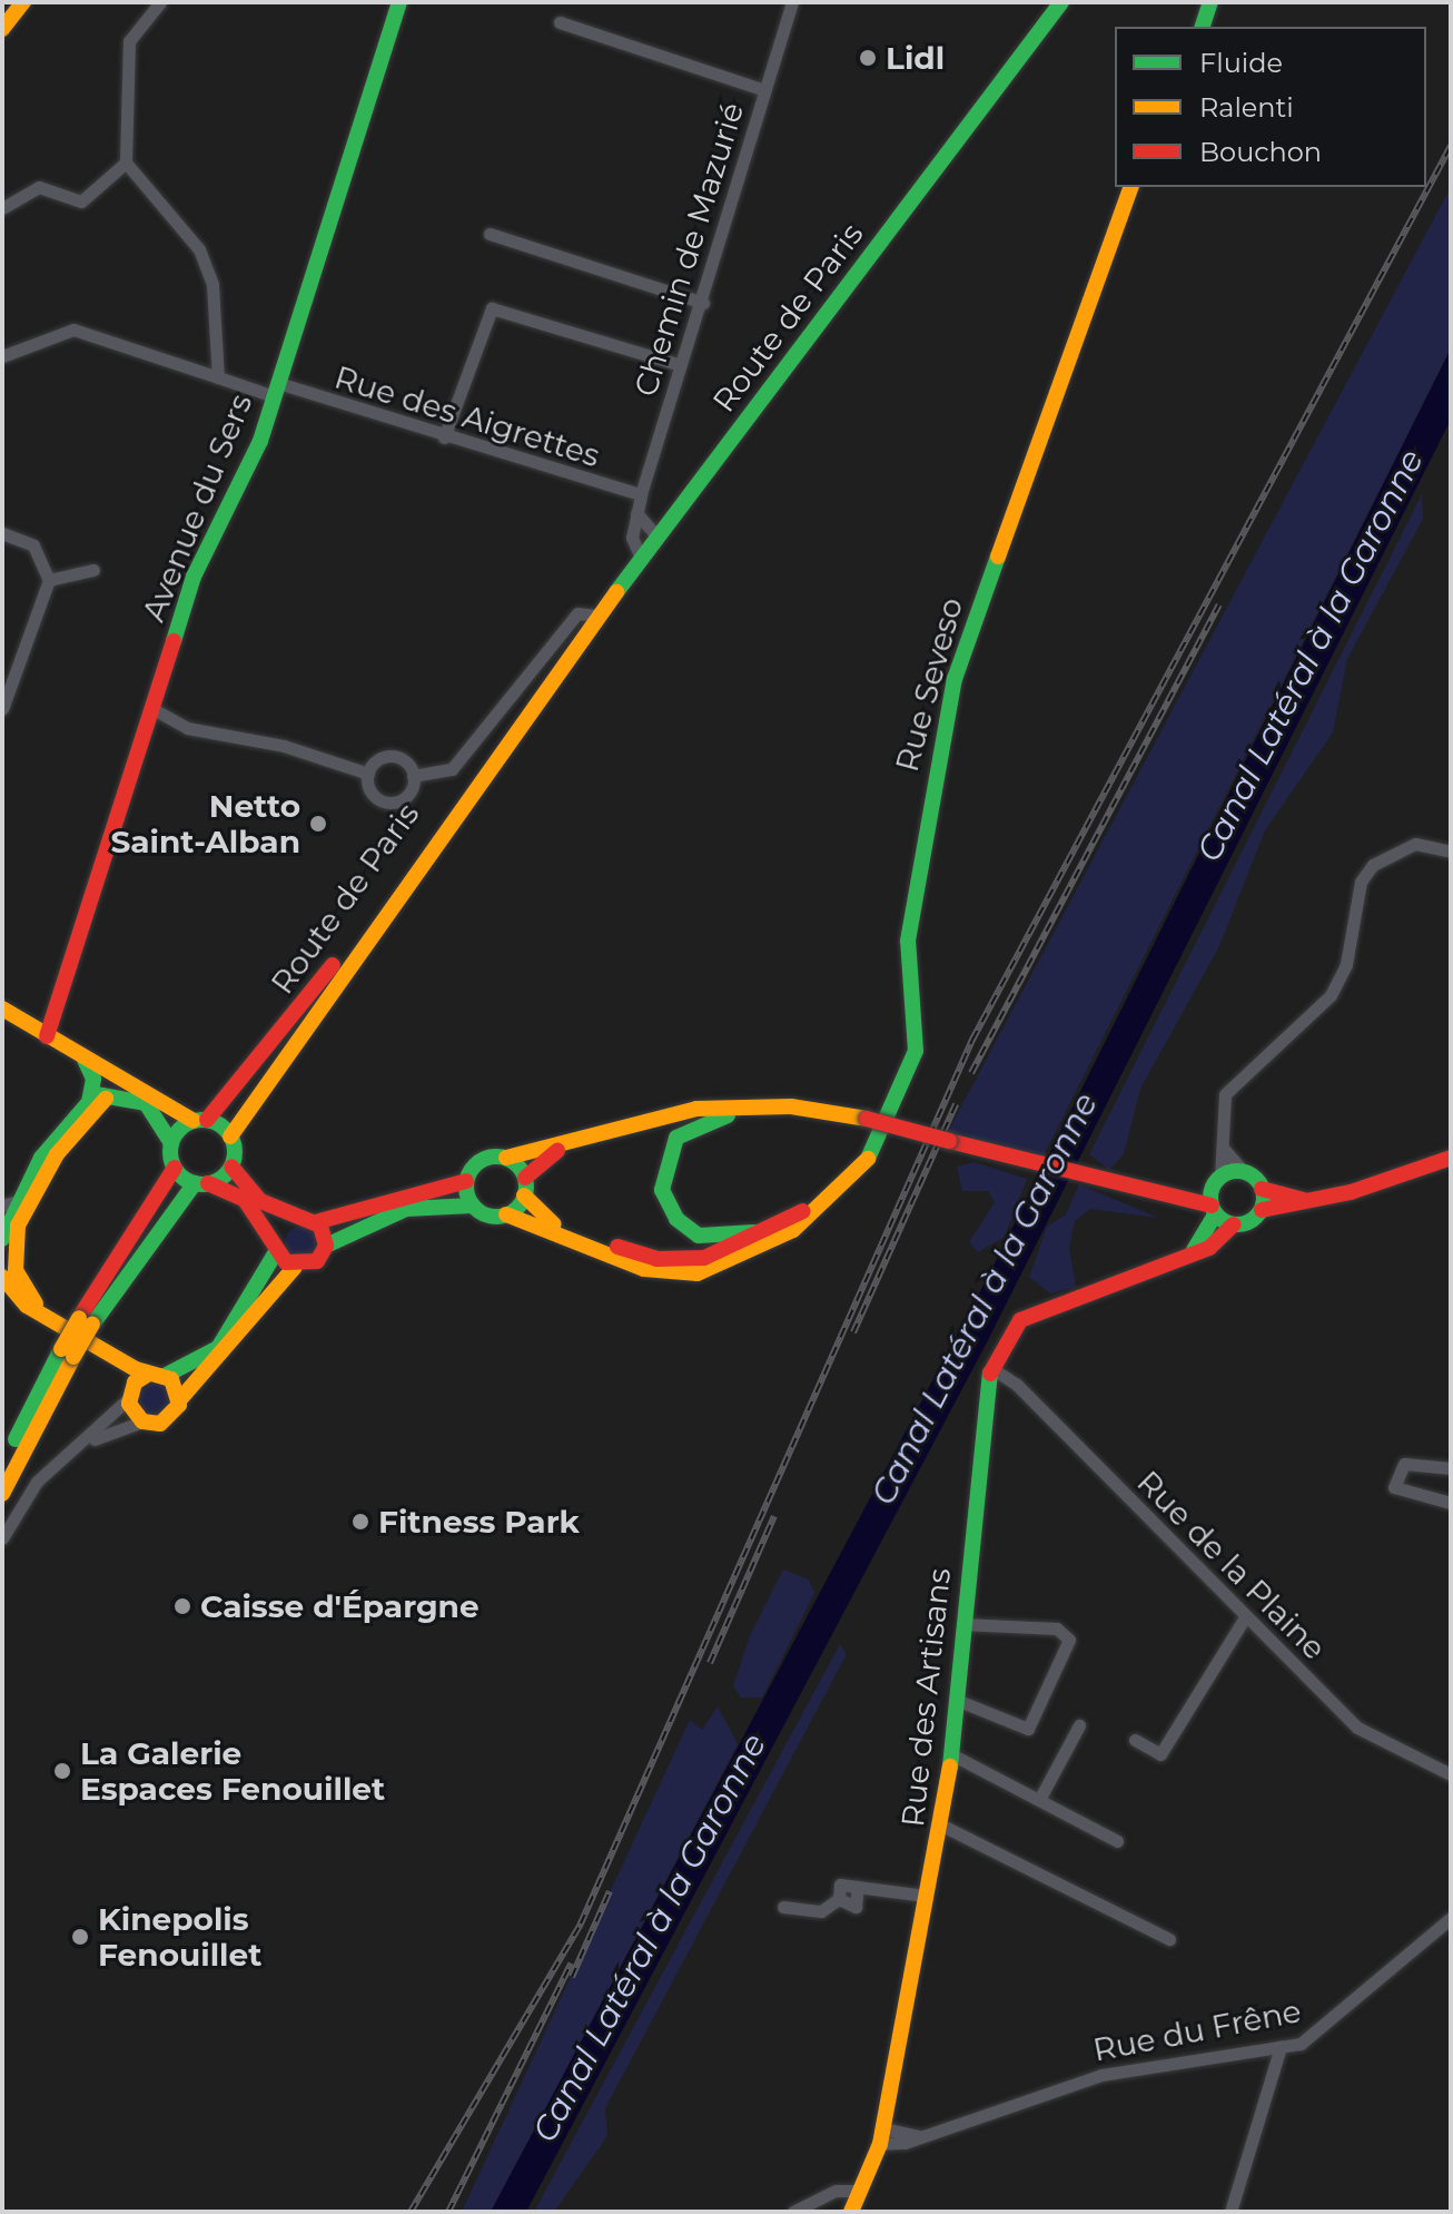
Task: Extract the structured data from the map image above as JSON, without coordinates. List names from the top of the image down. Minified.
{"streets":{"main road":["Route de Paris","Avenue du Sers","Rue Seveso","Rue des Artisans"],"street":["Chemin de Mazurié","Rue des Aigrettes","Rue de la Plaine","Rue du Frêne"]},"crossings":[["Chemin de Mazurié","Route de Paris"],["Chemin de Mazurié","Rue des Aigrettes"],["Rue des Aigrettes","Avenue du Sers"],["Rue de la Plaine","Rue des Artisans"],["Rue des Artisans","Rue du Frêne"]],"water":["Canal Latéral à la Garonne"],"places":["Lidl","Netto Saint-Alban","Fitness Park","Caisse d'Épargne","La Galerie Espaces Fenouillet","Kinepolis Fenouillet"],"legend":["Fluide","Ralenti","Bouchon"]}
